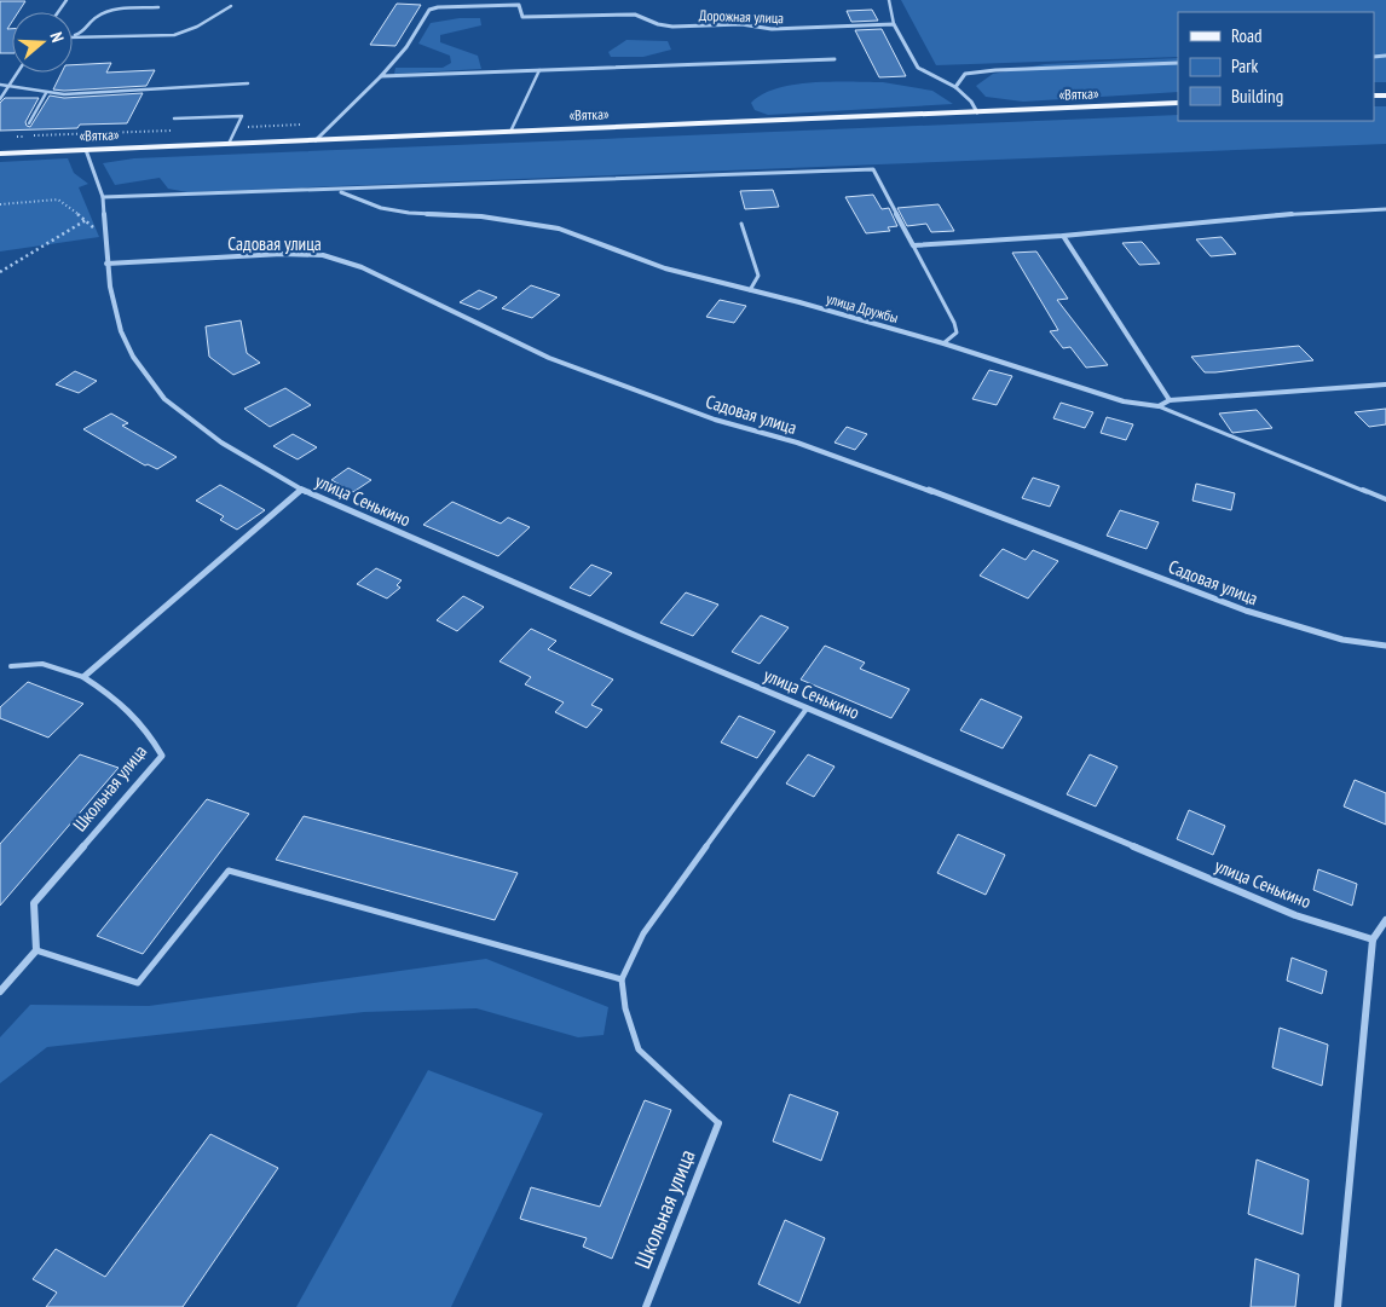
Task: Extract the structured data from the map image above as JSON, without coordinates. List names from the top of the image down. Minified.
{"streets":{"main road":["«Вятка»"],"street":["Дорожная улица","Садовая улица","улица Дружбы","улица Сенькино","Школьная улица"]},"crossings":[["Дорожная улица","«Вятка»"],["«Вятка»","улица Сенькино"],["Садовая улица","улица Сенькино"]],"legend":["Road","Park","Building"],"north":"right"}
